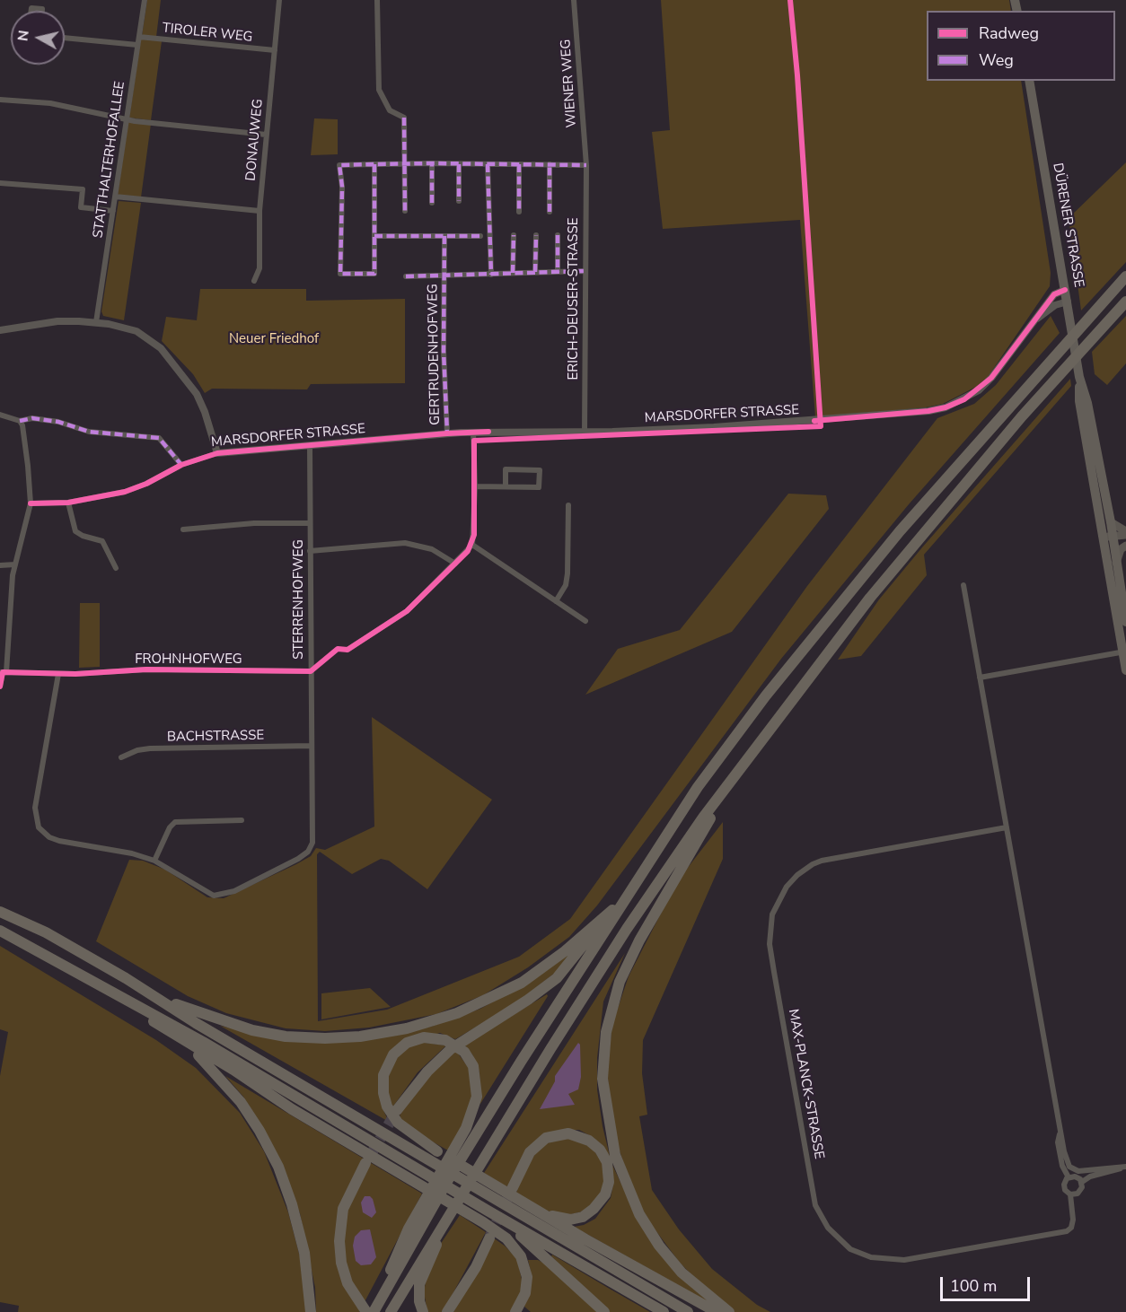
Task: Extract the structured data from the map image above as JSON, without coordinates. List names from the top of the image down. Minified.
{"streets":{"main road":["DÜRENER STRASSE"],"street":["TIROLER WEG","WIENER WEG","DONAUWEG","STATTHALTERHOFALLEE","ERICH-DEUSER-STRASSE","GERTRUDENHOFWEG","MARSDORFER STRASSE","STERRENHOFWEG","FROHNHOFWEG","BACHSTRASSE","MAX-PLANCK-STRASSE"]},"crossings":[["TIROLER WEG","DONAUWEG"],["TIROLER WEG","STATTHALTERHOFALLEE"],["WIENER WEG","ERICH-DEUSER-STRASSE"],["DÜRENER STRASSE","MARSDORFER STRASSE"],["ERICH-DEUSER-STRASSE","GERTRUDENHOFWEG"],["ERICH-DEUSER-STRASSE","MARSDORFER STRASSE"],["GERTRUDENHOFWEG","MARSDORFER STRASSE"],["MARSDORFER STRASSE","STERRENHOFWEG"],["STERRENHOFWEG","FROHNHOFWEG"],["STERRENHOFWEG","BACHSTRASSE"]],"parks":["Neuer Friedhof"],"legend":["Radweg","Weg"],"scale_bar":"100 m","north":"left"}
